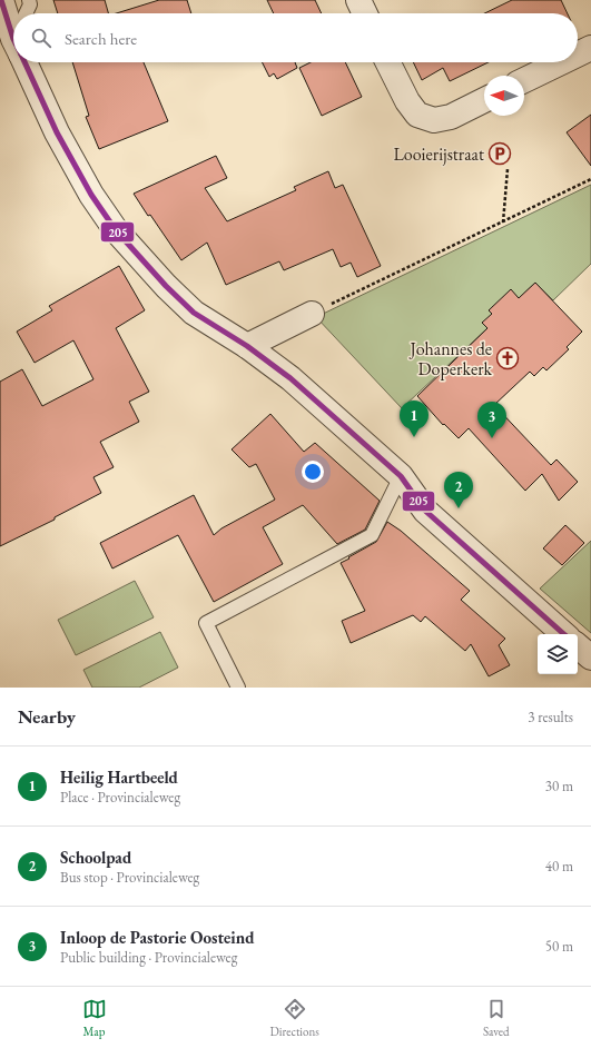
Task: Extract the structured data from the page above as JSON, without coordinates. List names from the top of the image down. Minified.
{"places":{"parking":["Looierijstraat"],"church":["Johannes de Doperkerk"]},"lines":["transit line 205"],"north":"left","page":{"search":"Search here","pins":["1","3","2"],"heading":["Nearby","3 results"],"list":[{"mark":"1","name":"Heilig Hartbeeld","note":"Place · Provincialeweg","value":"30 m"},{"mark":"2","name":"Schoolpad","note":"Bus stop · Provincialeweg","value":"40 m"},{"mark":"3","name":"Inloop de Pastorie Oosteind","note":"Public building · Provincialeweg","value":"50 m"}],"nav":["Map","Directions","Saved"]}}
